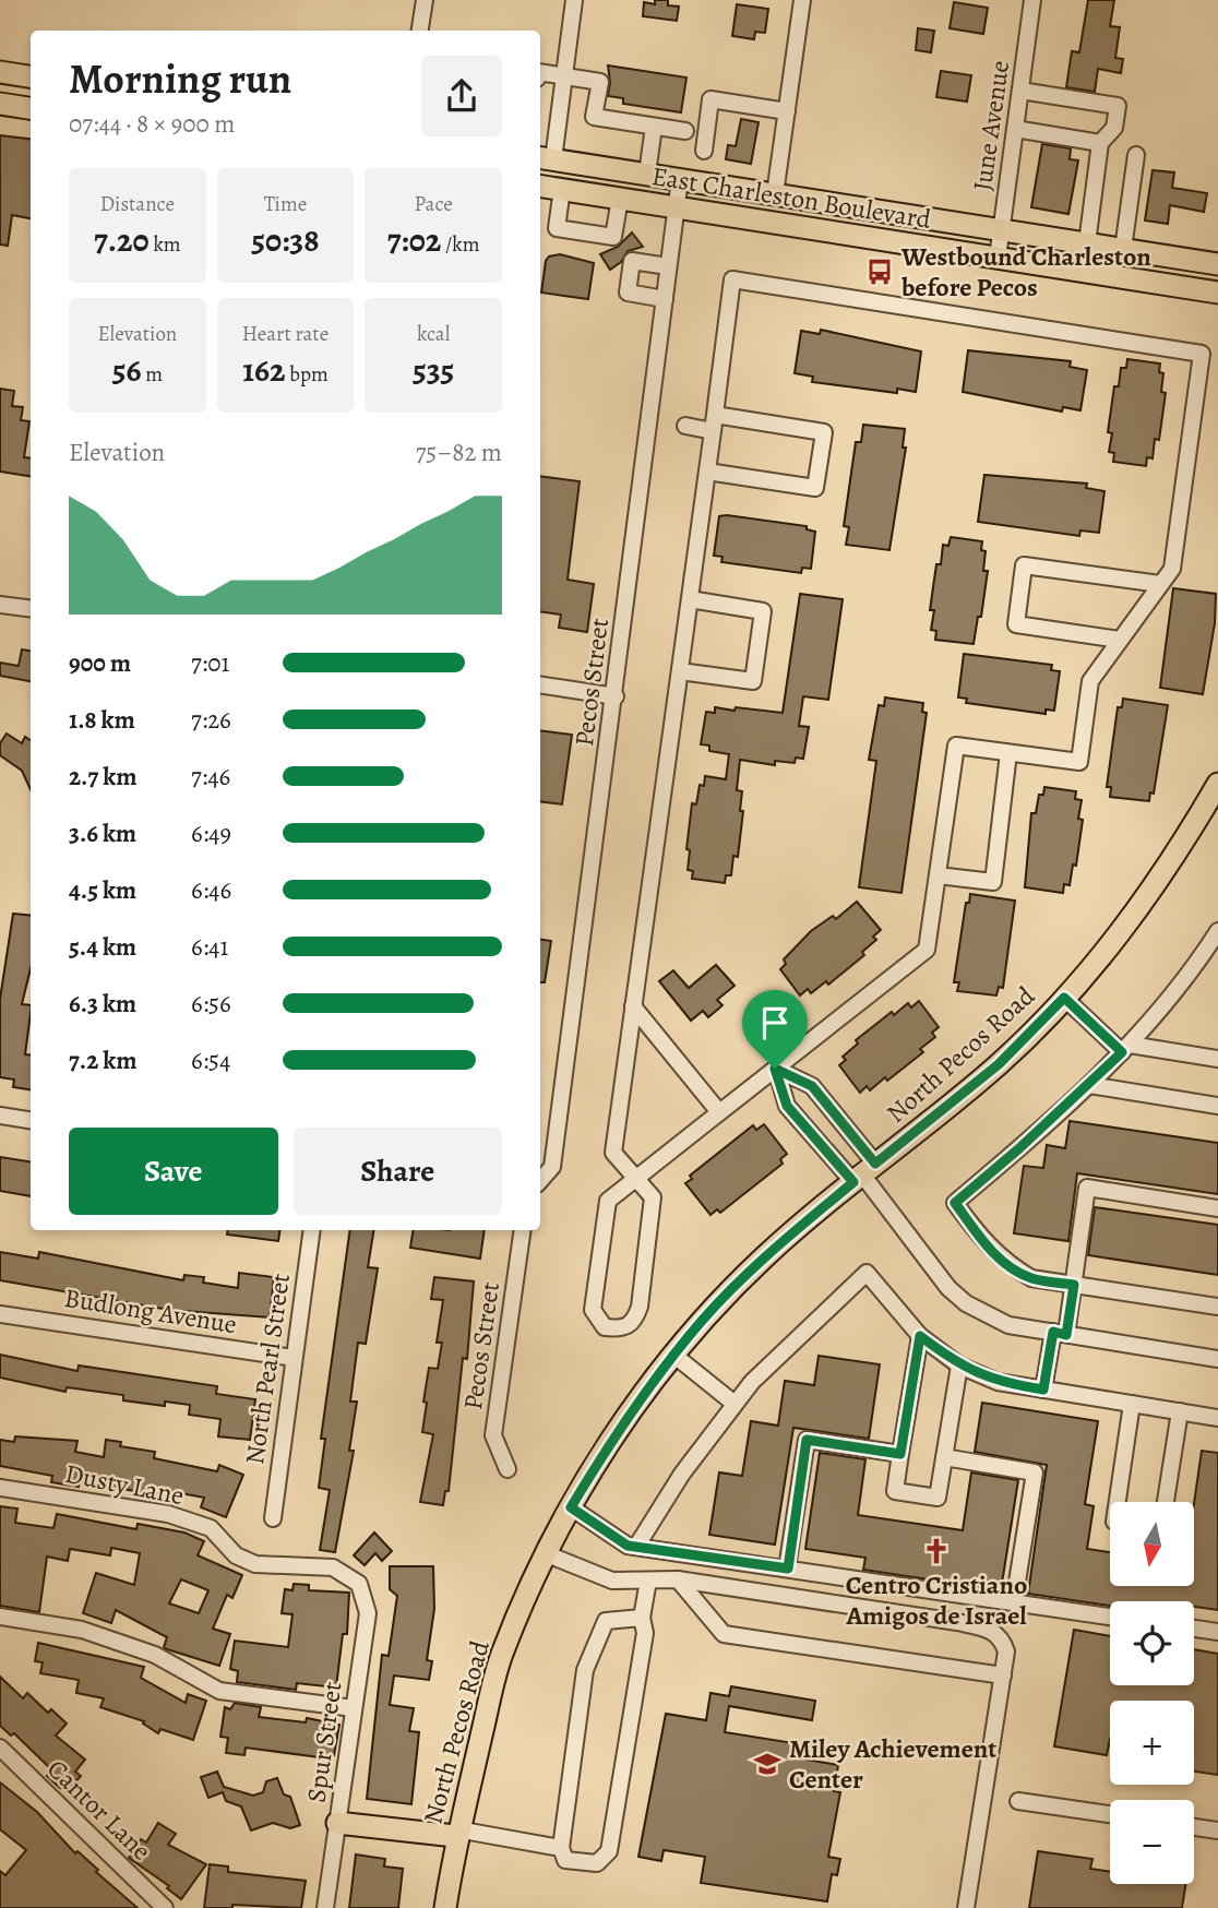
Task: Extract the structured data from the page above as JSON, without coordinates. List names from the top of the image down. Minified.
{"streets":{"main road":["East Charleston Boulevard","North Pecos Road"],"street":["June Avenue","Pecos Street","Budlong Avenue","North Pearl Street","Dusty Lane","Spur Street","Cantor Lane"]},"crossings":[["June Avenue","East Charleston Boulevard"],["East Charleston Boulevard","Pecos Street"],["Budlong Avenue","North Pearl Street"],["Dusty Lane","Spur Street"]],"places":{"bus stop":["Westbound Charleston before Pecos"],"church":["Centro Cristiano Amigos de Israel"],"school or university":["Miley Achievement Center"]},"north":"bottom","page":{"heading":["Morning run","07:44 · 8 × 900 m"],"stats":[["Distance","7.20 km"],["Time","50:38"],["Pace","7:02 /km"],["Elevation","56 m"],["Heart rate","162 bpm"],["kcal","535"]],"chart":["Elevation","75–82 m"],"list":[{"name":"900 m","note":"7:01"},{"name":"1.8 km","note":"7:26"},{"name":"2.7 km","note":"7:46"},{"name":"3.6 km","note":"6:49"},{"name":"4.5 km","note":"6:46"},{"name":"5.4 km","note":"6:41"},{"name":"6.3 km","note":"6:56"},{"name":"7.2 km","note":"6:54"}],"buttons":["Save","Share"],"map_buttons":["+","−"]}}
